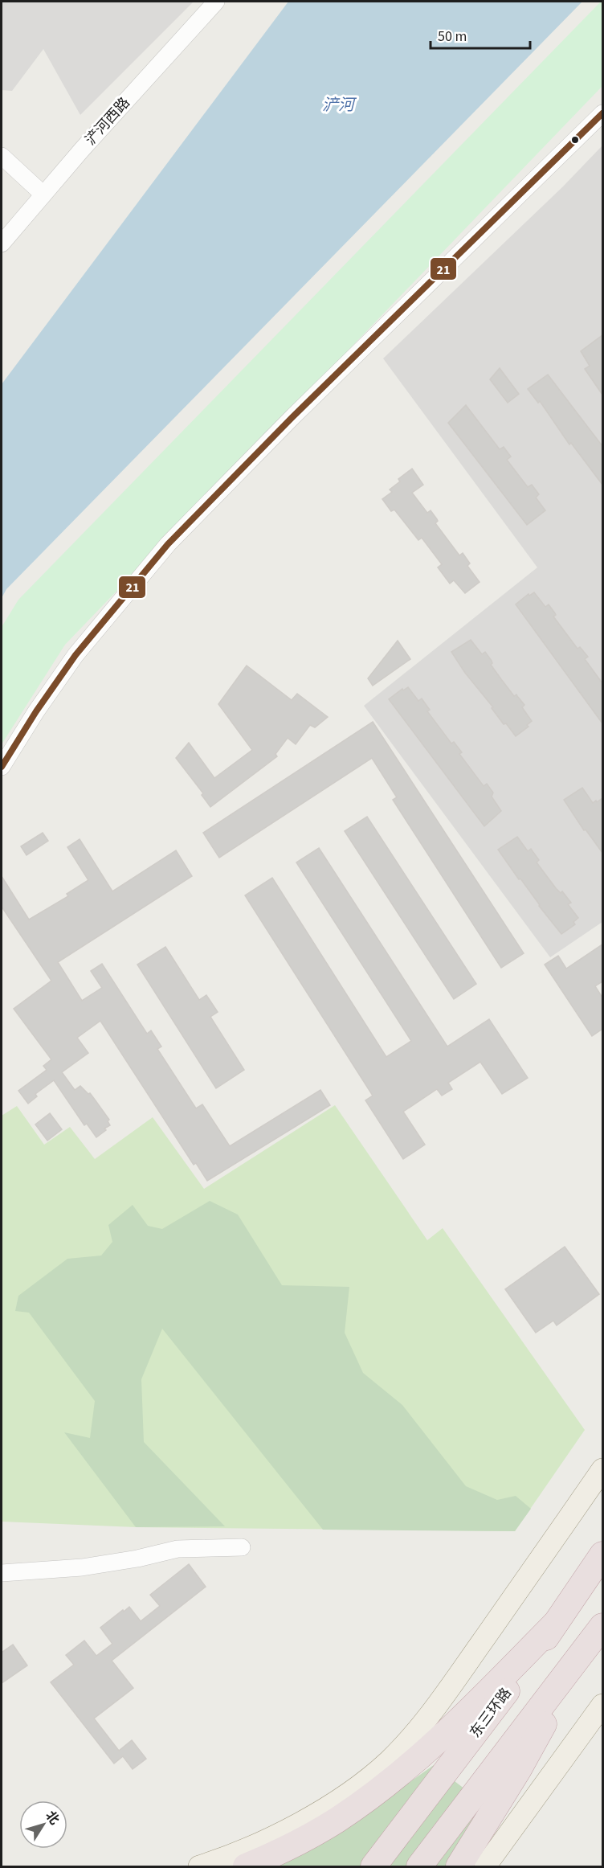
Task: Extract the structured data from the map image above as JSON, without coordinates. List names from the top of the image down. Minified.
{"streets":{"highway":["东三环路"],"street":["浐河西路"]},"water":["浐河"],"lines":["transit line 21"],"scale_bar":"50 m","north":"top right"}
